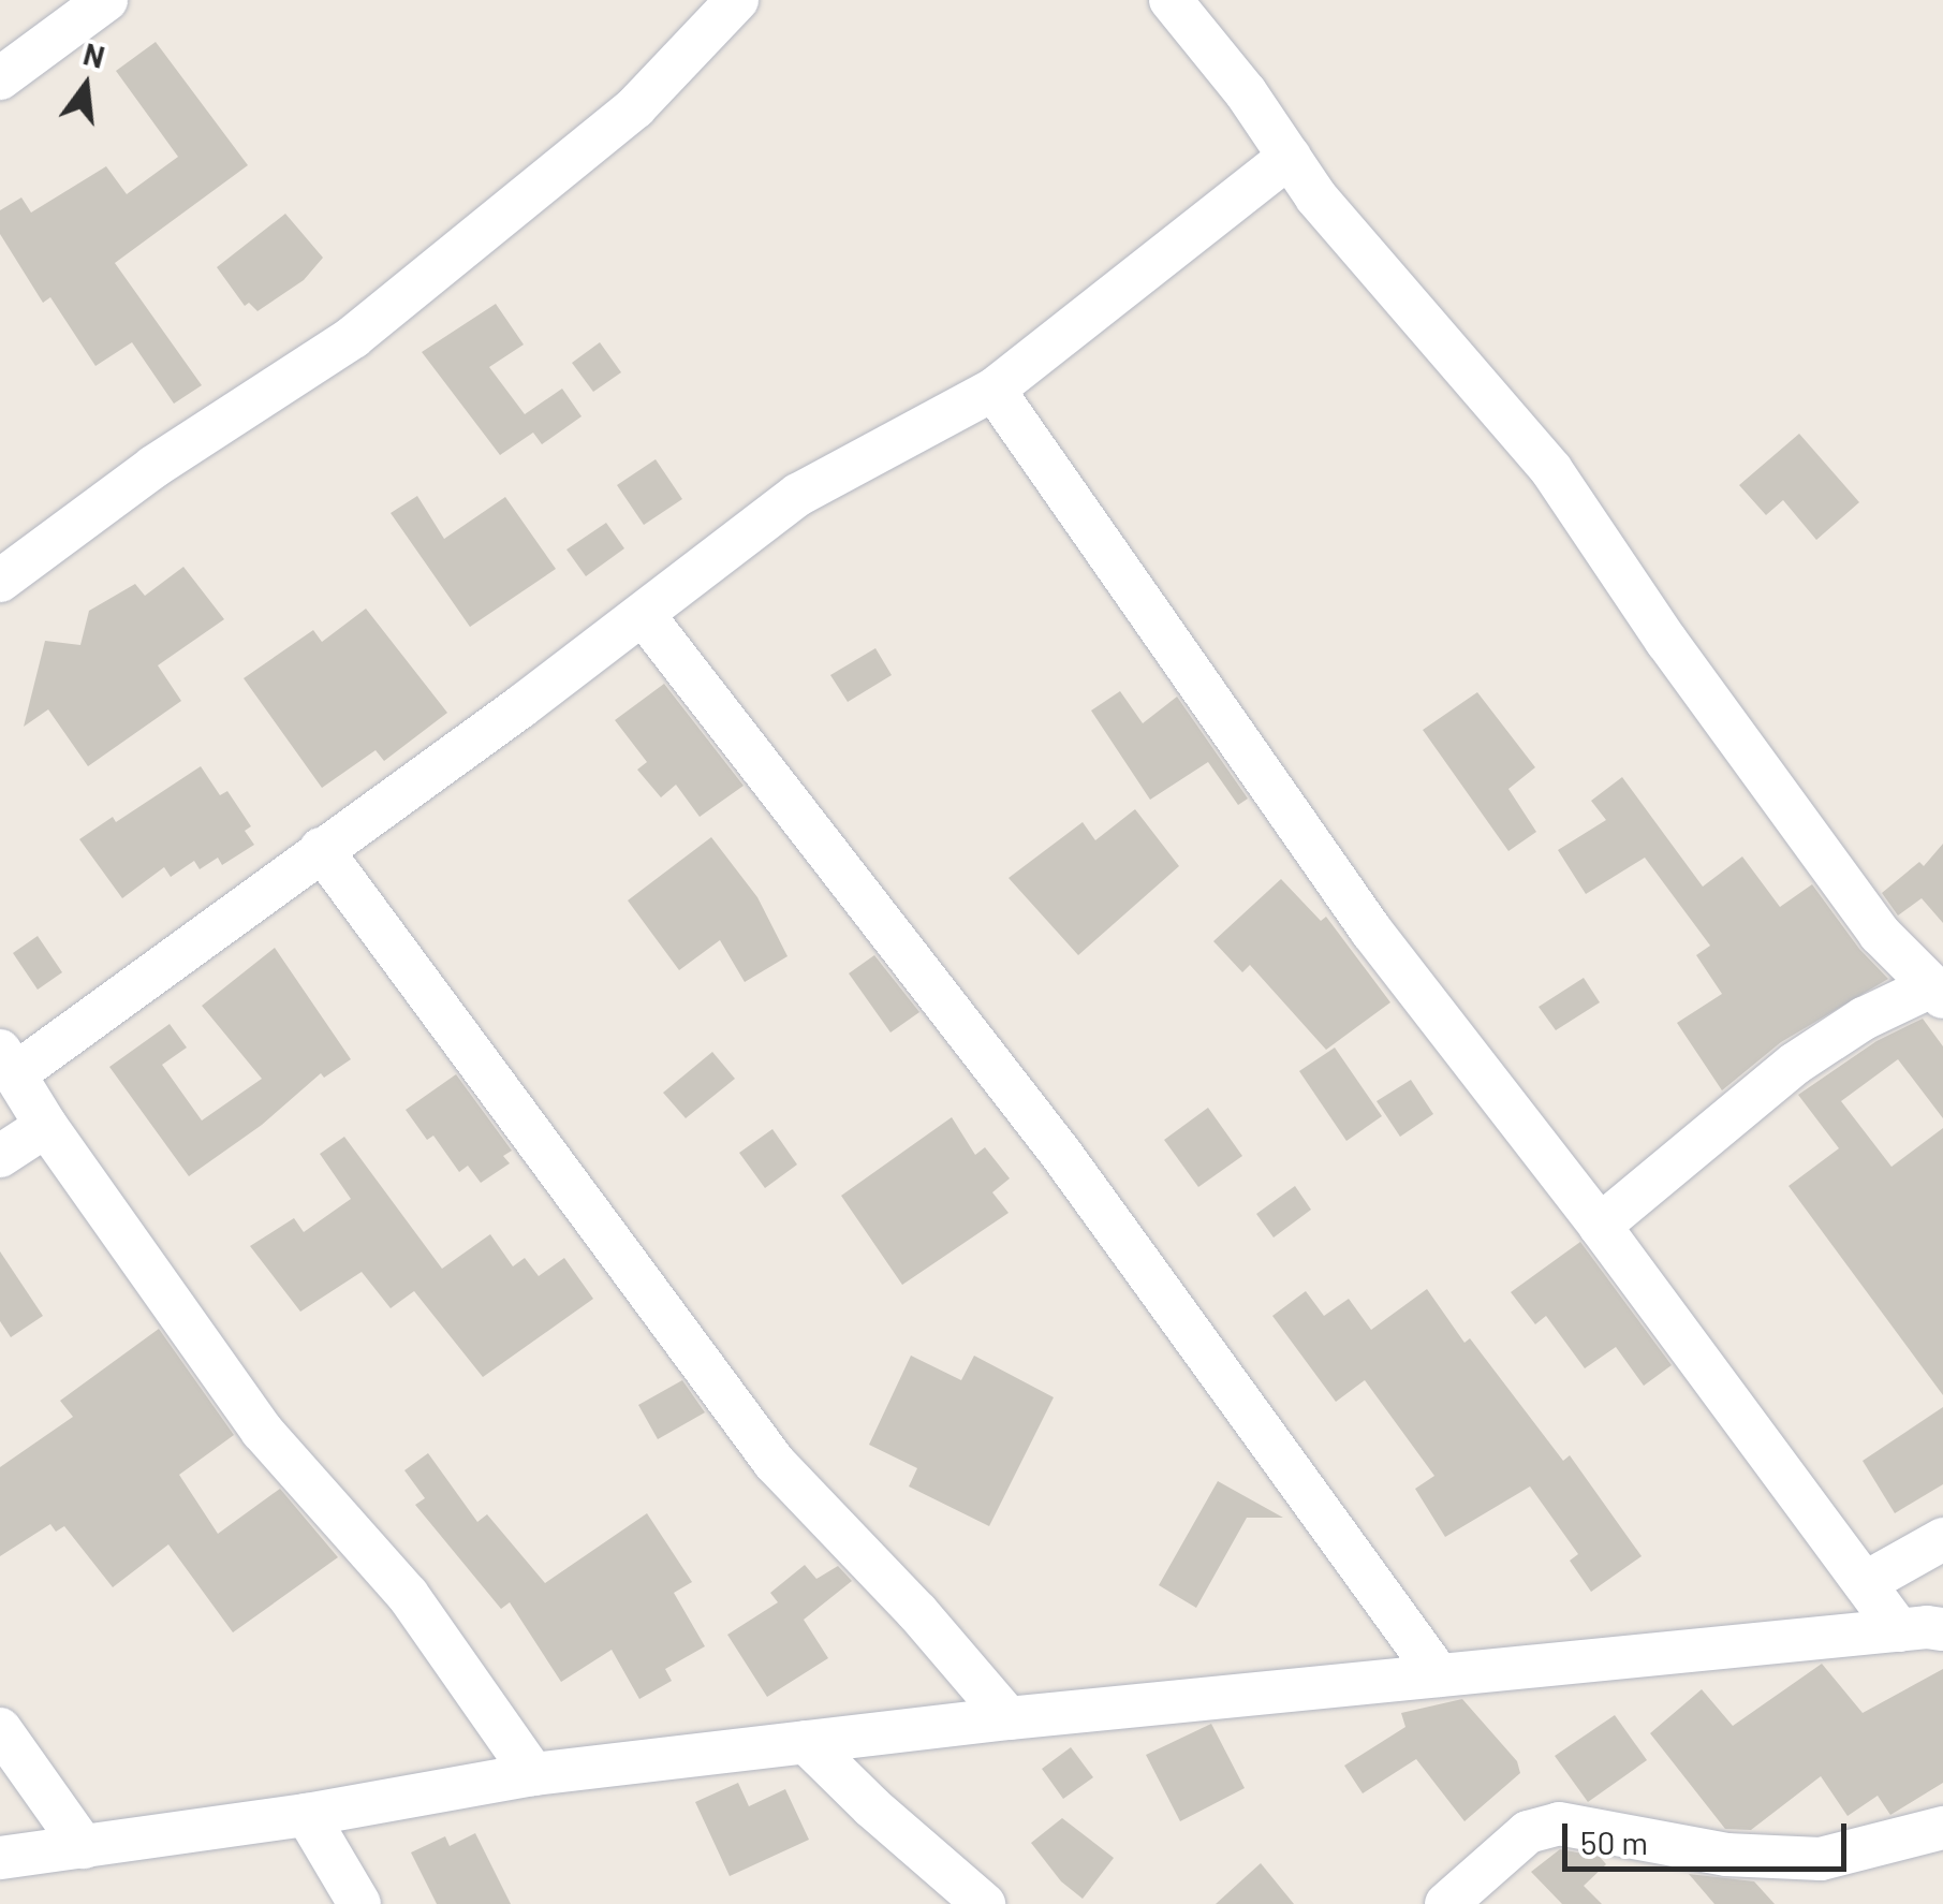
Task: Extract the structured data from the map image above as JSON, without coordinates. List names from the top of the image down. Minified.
{"scale_bar":"50 m","north":"top"}
